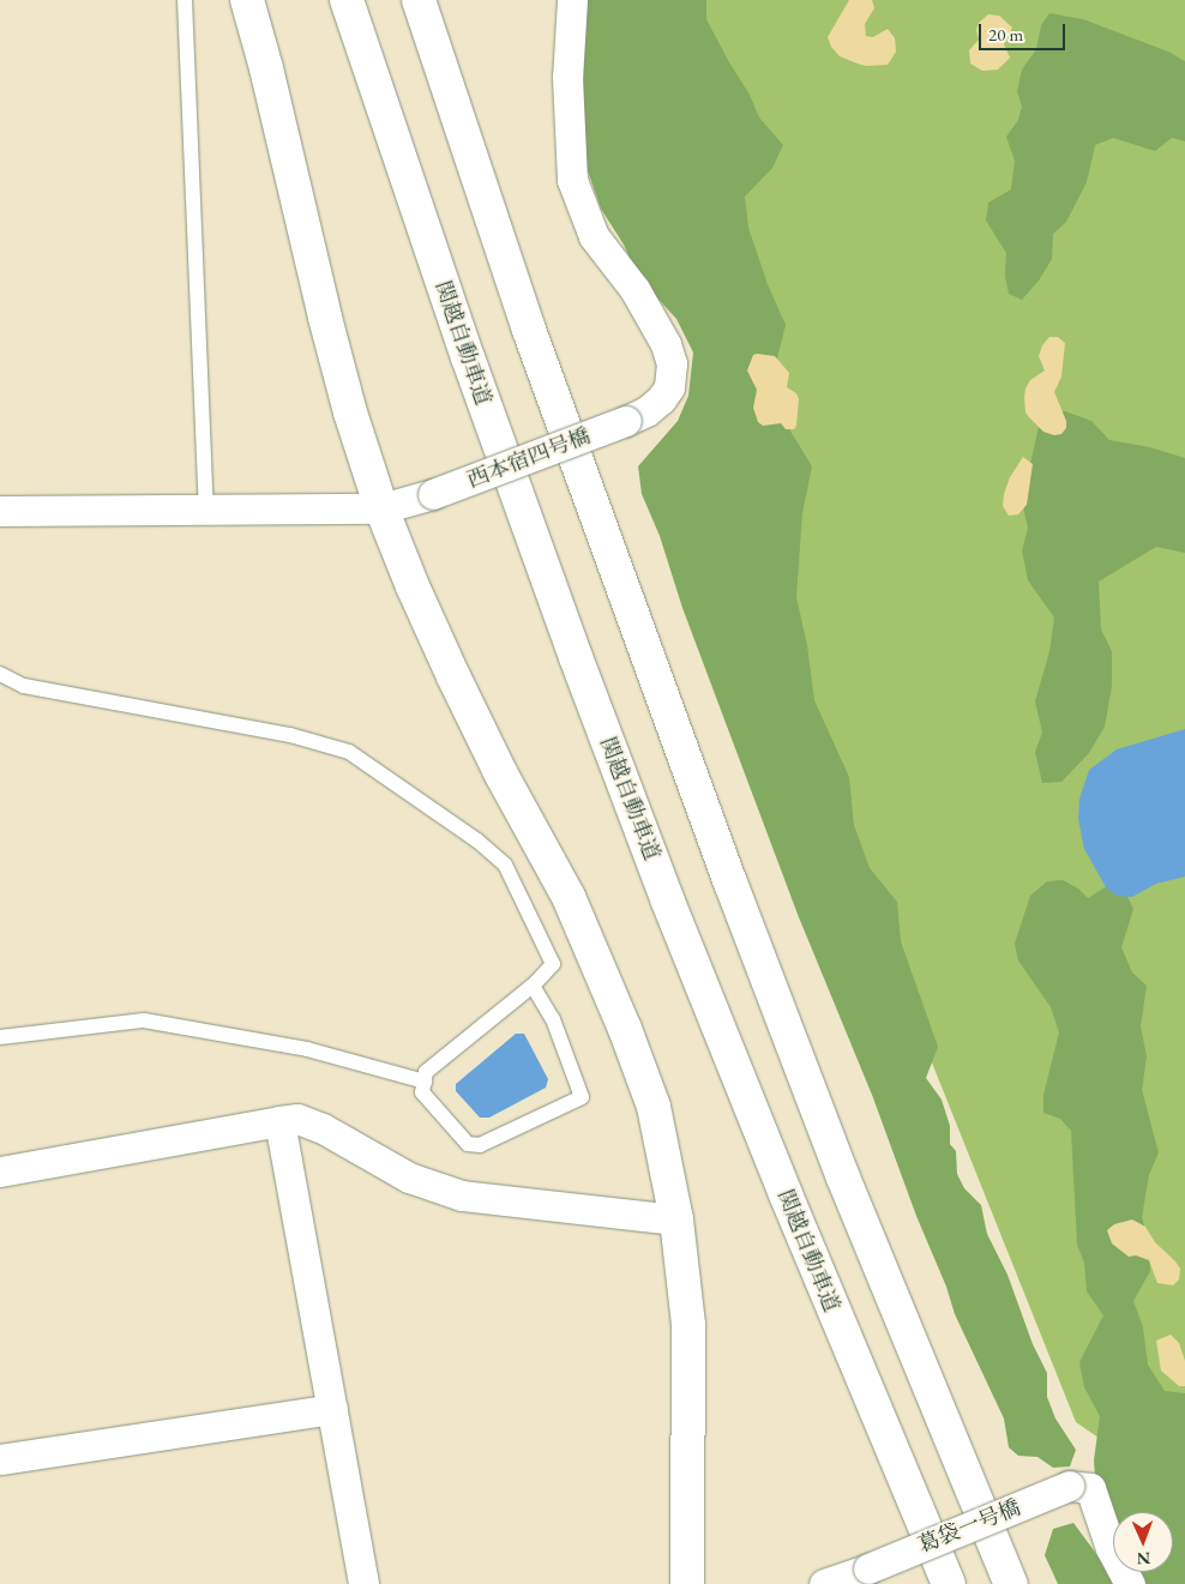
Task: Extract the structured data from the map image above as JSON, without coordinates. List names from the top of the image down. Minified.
{"streets":{"main road":["関越自動車道"],"street":["西本宿四号橋","葛袋一号橋"]},"scale_bar":"20 m","north":"bottom"}
